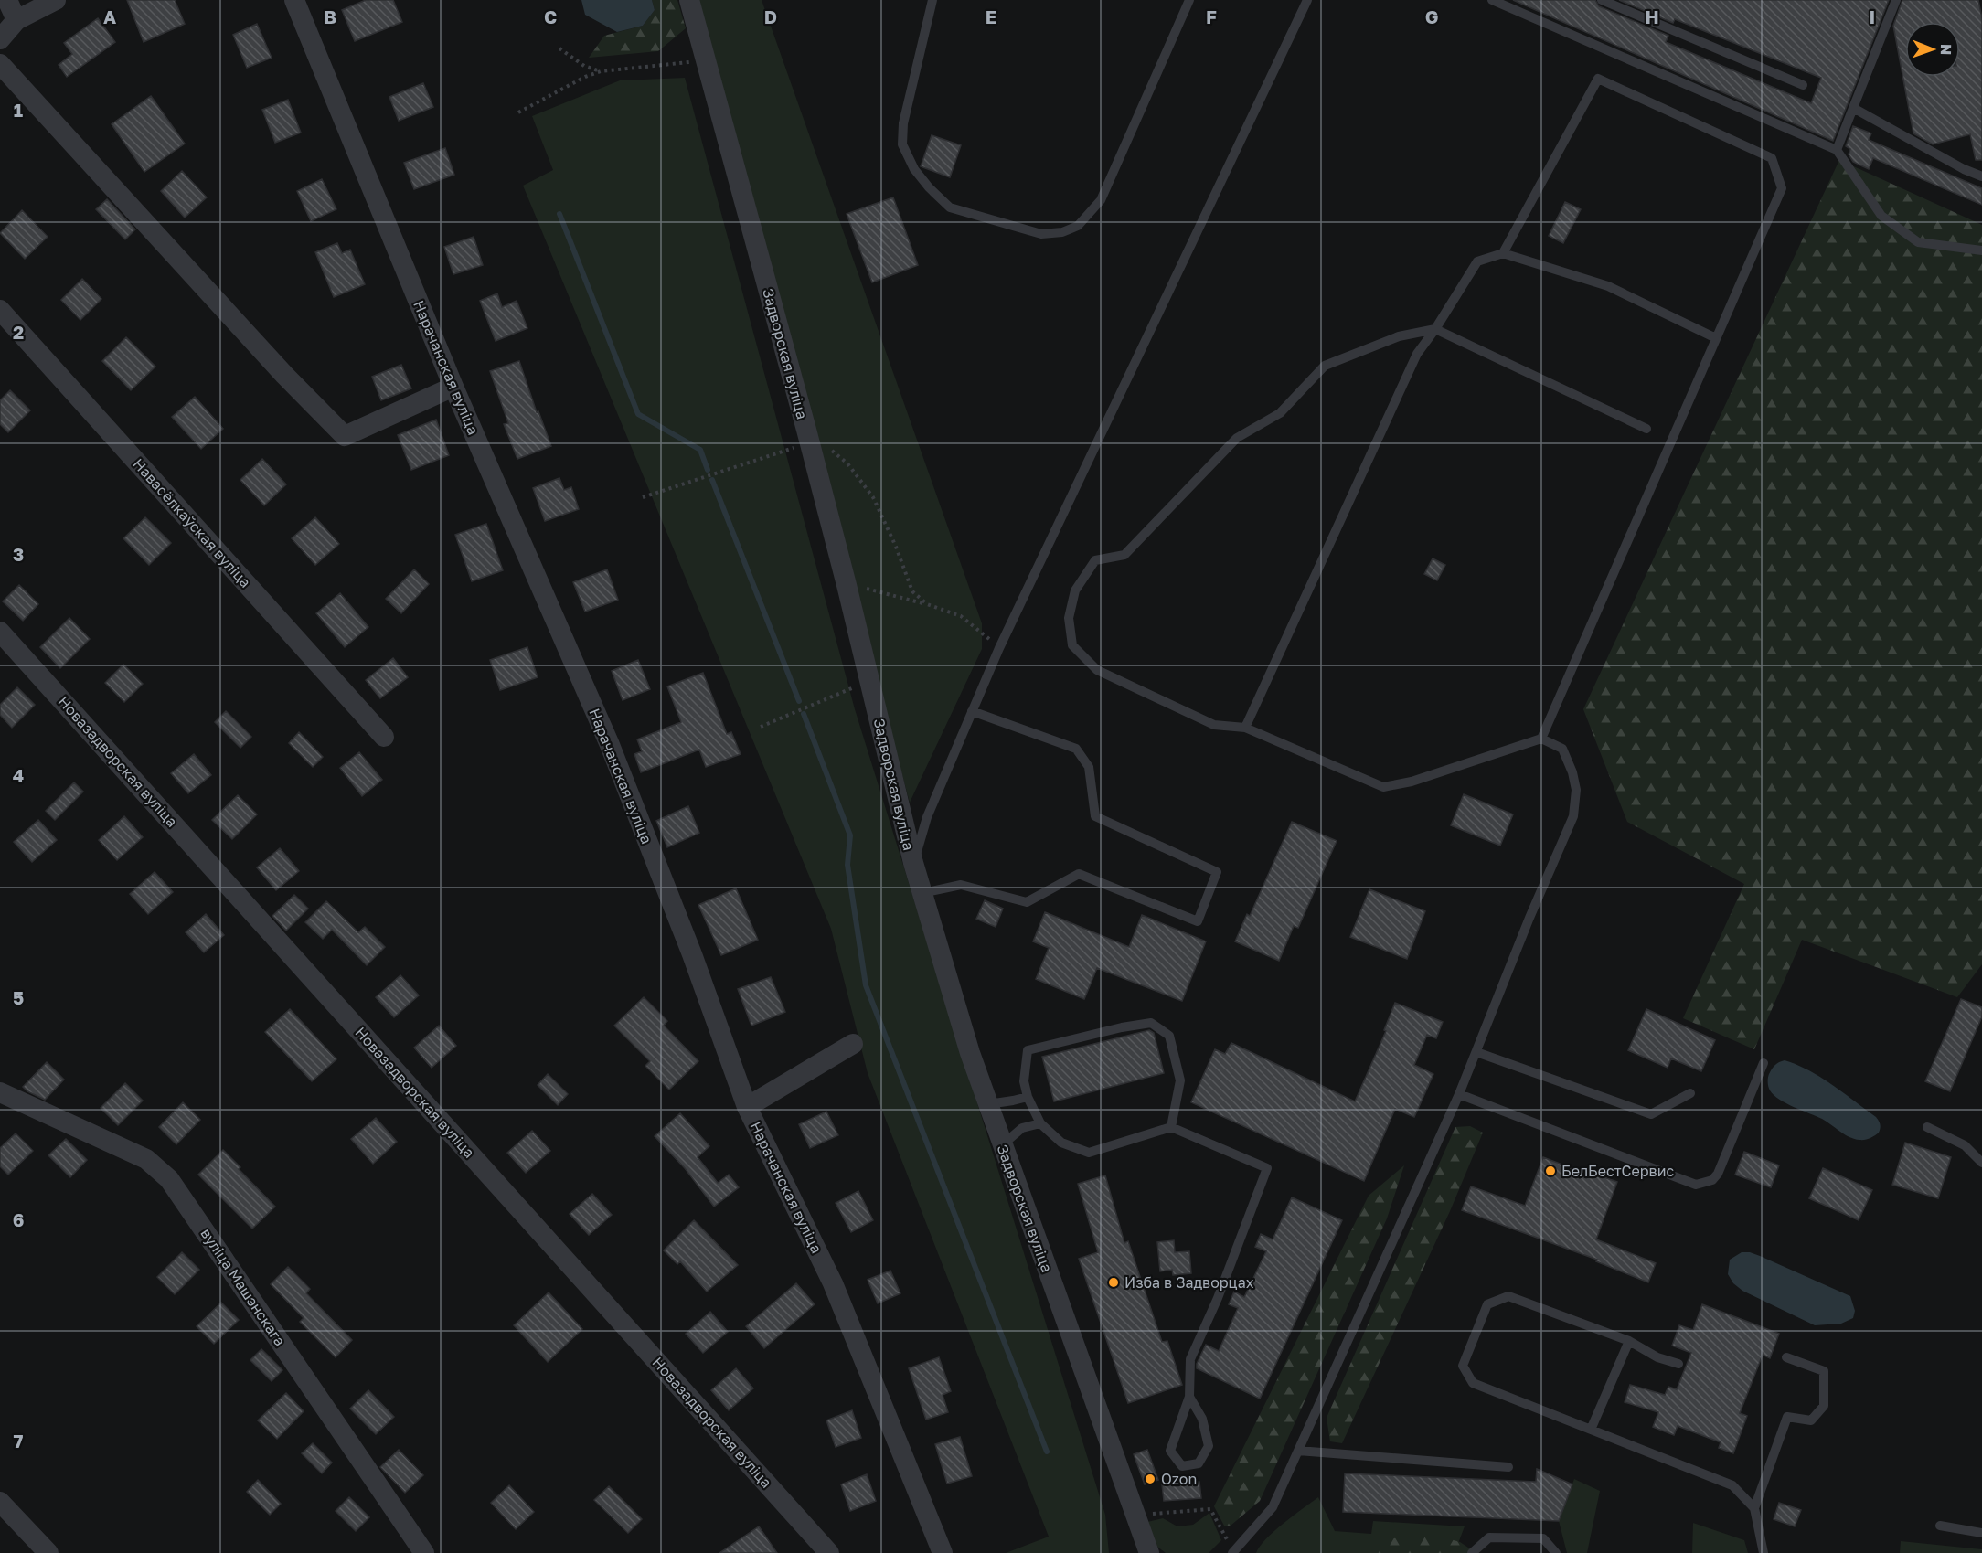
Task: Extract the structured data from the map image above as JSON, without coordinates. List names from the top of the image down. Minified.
{"streets":{"street":["Задворская вуліца","Нарачанская вуліца","Навасёлкаўская вуліца","Новазадворская вуліца","вуліца Машэнскага"]},"places":["БелБестСервис","Изба в Задворцах","Ozon"],"north":"right","grid":{"columns":["A","B","C","D","E","F","G","H","I"],"rows":["1","2","3","4","5","6","7"]}}
